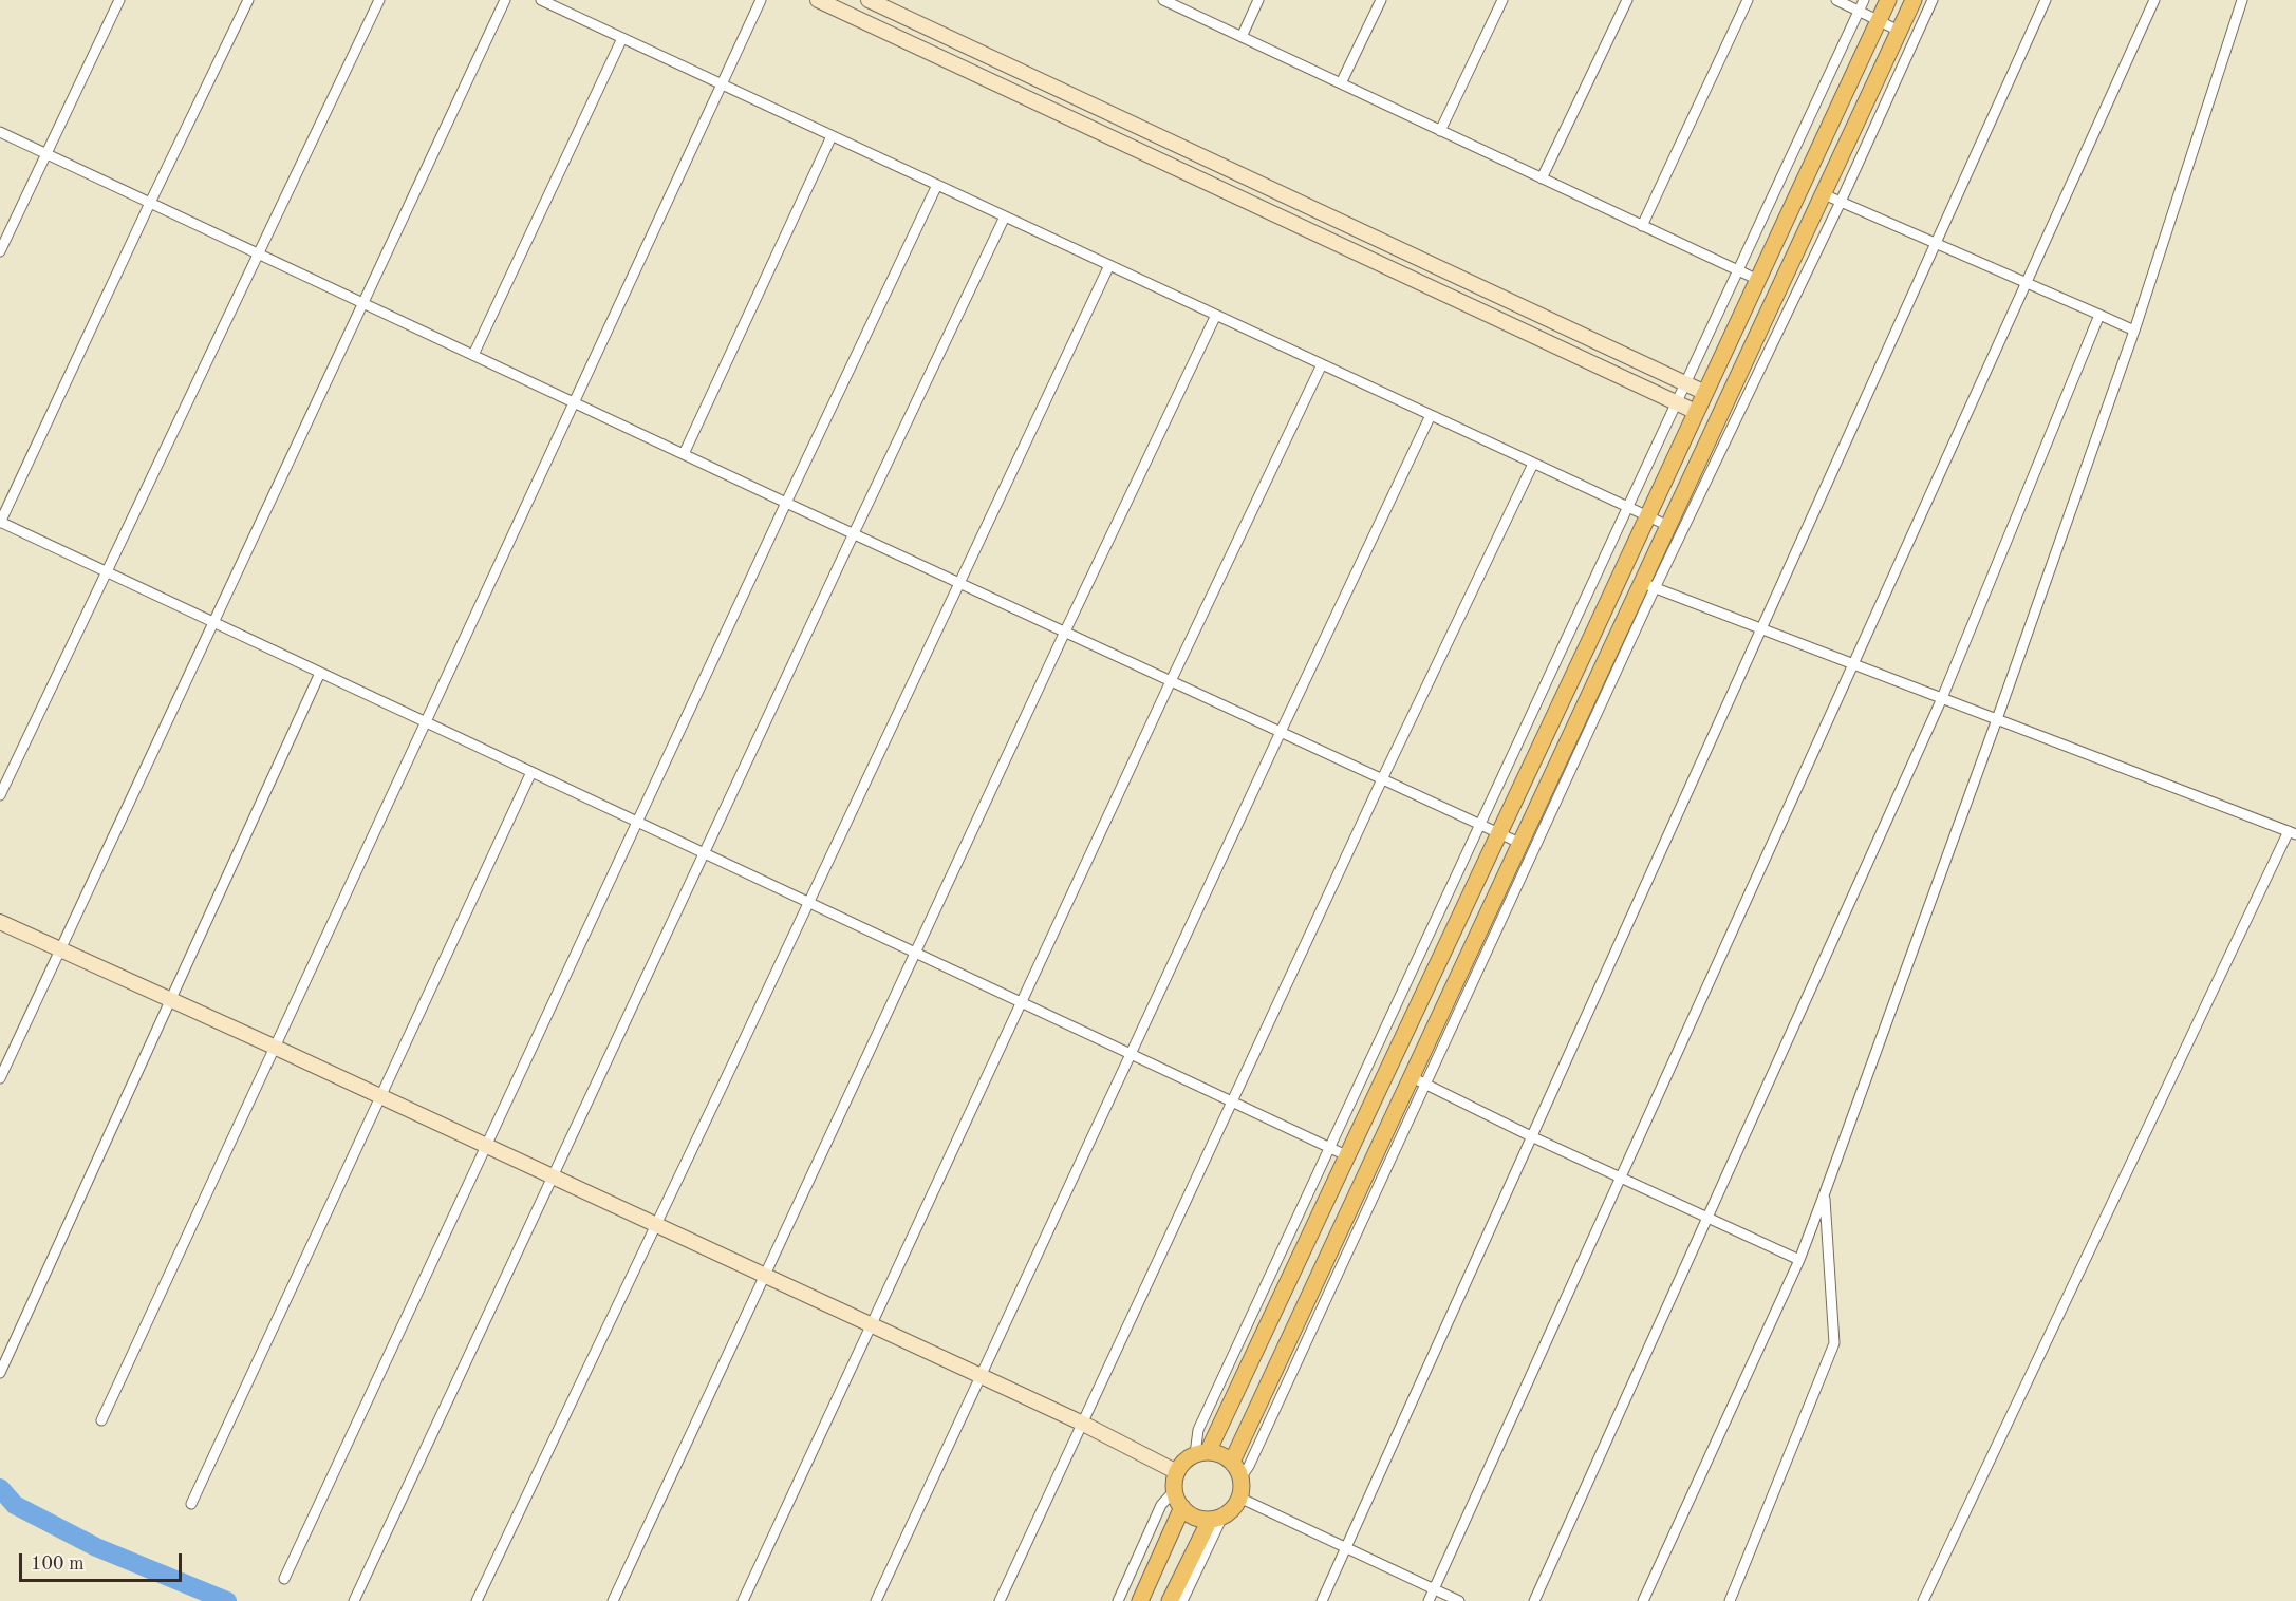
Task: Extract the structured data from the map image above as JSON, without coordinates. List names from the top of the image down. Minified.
{"scale_bar":"100 m"}
